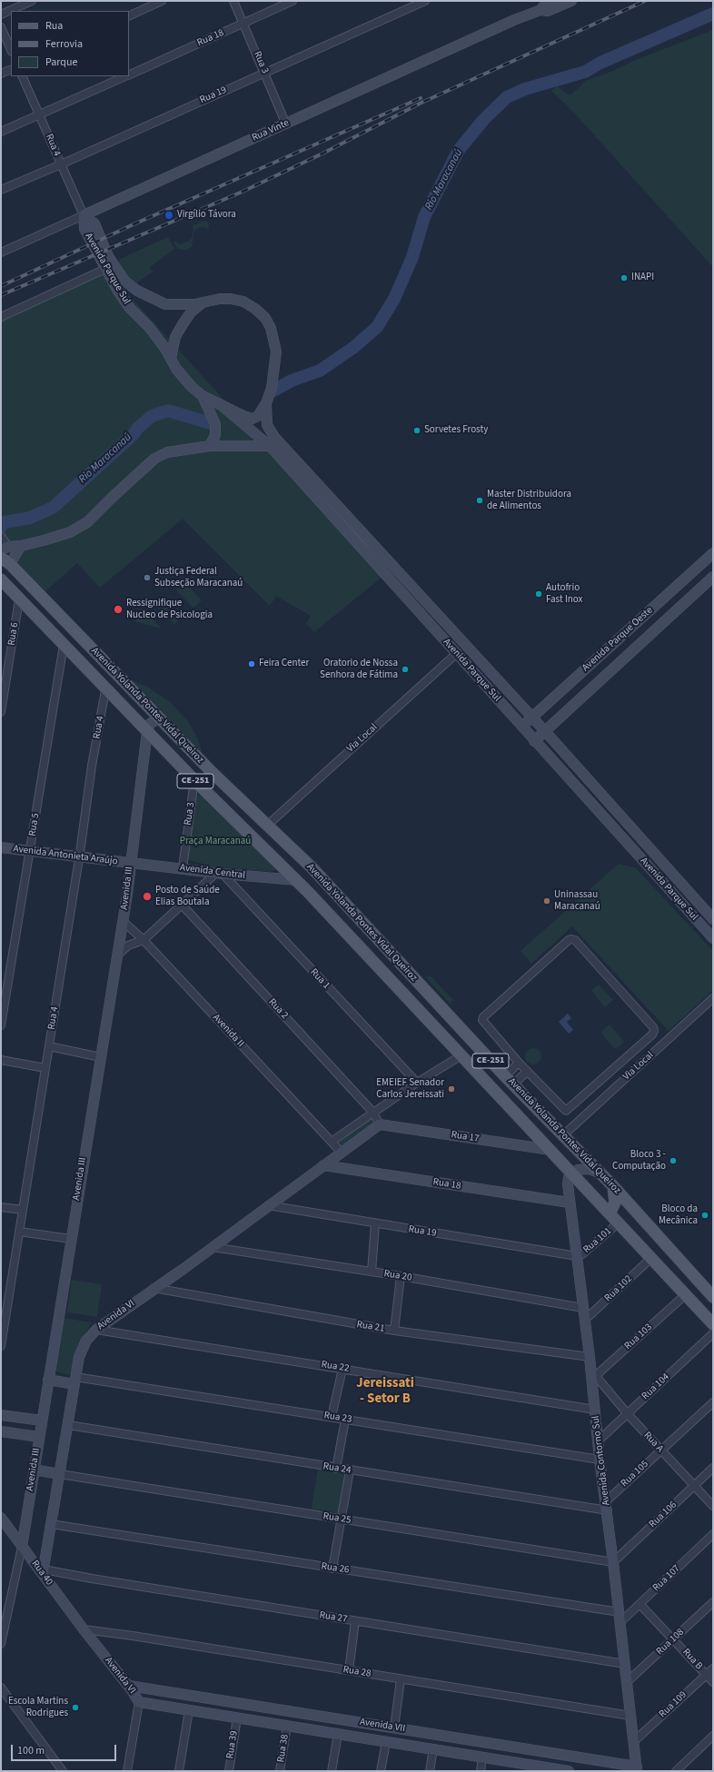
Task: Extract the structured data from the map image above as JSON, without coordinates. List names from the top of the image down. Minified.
{"streets":{"main road":["Avenida Yolanda Pontes Vidal Queiroz","CE-251"],"street":["Rua 18","Rua 3","Rua 19","Rua Vinte","Rua 4","Avenida Parque Sul","Rua 6","Avenida Parque Oeste","Via Local","Rua 5","Avenida Antonieta Araújo","Avenida Central","Avenida III","Rua 1","Rua 2","Avenida II","Rua 17","Rua 101","Rua 20","Rua 102","Avenida VI","Rua 21","Rua 103","Rua 22","Rua 104","Rua 23","Rua A","Avenida Contorno Sul","Rua 24","Rua 105","Rua 106","Rua 25","Rua 26","Rua 40","Rua 107","Rua 27","Rua 108","Rua B","Rua 28","Rua 109","Avenida VII","Rua 39","Rua 38"]},"crossings":[["Rua 18","Rua 3"],["Rua 18","Rua 4"],["Rua 18","Avenida VI"],["Rua 18","Avenida Contorno Sul"],["Rua 3","Rua 19"],["Rua 3","Rua Vinte"],["Rua 3","Avenida Yolanda Pontes Vidal Queiroz"],["Rua 3","Avenida Central"],["Rua 19","Rua 4"],["Rua 19","Rua 101"],["Rua 19","Avenida VI"],["Rua 19","Avenida Contorno Sul"],["Rua Vinte","Rua 4"],["Rua Vinte","Avenida Parque Sul"],["Rua 4","Avenida Parque Sul"],["Rua 4","Avenida Yolanda Pontes Vidal Queiroz"],["Rua 4","Avenida Antonieta Araújo"],["Avenida Parque Sul","Avenida Parque Oeste"],["Avenida Parque Sul","Via Local"],["Rua 6","Avenida Yolanda Pontes Vidal Queiroz"],["Rua 6","CE-251"],["Avenida Yolanda Pontes Vidal Queiroz","Via Local"],["Avenida Yolanda Pontes Vidal Queiroz","CE-251"],["Avenida Yolanda Pontes Vidal Queiroz","Rua 5"],["Avenida Yolanda Pontes Vidal Queiroz","Avenida Central"],["Avenida Yolanda Pontes Vidal Queiroz","Avenida III"],["Avenida Yolanda Pontes Vidal Queiroz","Rua 17"],["Avenida Yolanda Pontes Vidal Queiroz","Rua 101"],["Avenida Yolanda Pontes Vidal Queiroz","Rua 102"],["Avenida Yolanda Pontes Vidal Queiroz","Rua 103"],["Avenida Yolanda Pontes Vidal Queiroz","Avenida Contorno Sul"],["Rua 5","Avenida Antonieta Araújo"],["Avenida Antonieta Araújo","Avenida Central"],["Avenida Antonieta Araújo","Avenida III"],["Avenida Central","Avenida III"],["Avenida Central","Rua 1"],["Avenida III","Avenida II"],["Avenida III","Rua 40"],["Rua 2","Rua 17"],["Rua 2","Avenida VI"],["Avenida II","Avenida VI"],["Rua 17","Avenida VI"],["Rua 101","Avenida Contorno Sul"],["Rua 20","Avenida VI"],["Rua 20","Avenida Contorno Sul"],["Rua 102","Avenida Contorno Sul"],["Avenida VI","Rua 21"],["Avenida VI","Rua 22"],["Avenida VI","Rua 23"],["Avenida VI","Rua 24"],["Avenida VI","Rua 25"],["Avenida VI","Rua 26"],["Avenida VI","Rua 40"],["Avenida VI","Rua 27"],["Avenida VI","Rua 28"],["Avenida VI","Avenida VII"],["Rua 21","Avenida Contorno Sul"],["Rua 103","Rua A"],["Rua 103","Avenida Contorno Sul"],["Rua 22","Avenida Contorno Sul"],["Rua 104","Rua A"],["Rua 104","Avenida Contorno Sul"],["Rua 23","Avenida Contorno Sul"],["Rua A","Avenida Contorno Sul"],["Rua A","Rua 105"],["Rua A","Rua 106"],["Avenida Contorno Sul","Rua 24"],["Avenida Contorno Sul","Rua 105"],["Avenida Contorno Sul","Rua 106"],["Avenida Contorno Sul","Rua 25"],["Avenida Contorno Sul","Rua 26"],["Avenida Contorno Sul","Rua 107"],["Avenida Contorno Sul","Rua 27"],["Avenida Contorno Sul","Rua 108"],["Avenida Contorno Sul","Rua 28"],["Avenida Contorno Sul","Rua 109"],["Avenida Contorno Sul","Avenida VII"],["Rua 24","Rua 105"],["Rua 106","Rua 25"],["Rua 26","Rua 107"],["Rua 40","Rua 27"],["Rua 40","Rua 28"],["Rua 107","Rua B"],["Rua 108","Rua B"],["Rua B","Rua 109"],["Avenida VII","Rua 39"],["Avenida VII","Rua 38"]],"districts":["Jereissati - Setor B"],"water":["Rio Maracanaú"],"parks":["Praça Maracanaú"],"places":["Virgílio Távora","INAPI","Sorvetes Frosty","Master Distribuidora de Alimentos","Justiça Federal Subseção Maracanaú","Autofrio Fast Inox","Ressignifique Nucleo de Psicologia","Feira Center","Oratorio de Nossa Senhora de Fátima","Posto de Saúde Elias Boutala","Uninassau Maracanaú","EMEIEF Senador Carlos Jereissati","Bloco 3 - Computação","Bloco da Mecânica","Escola Martins Rodrigues"],"legend":["Rua","Ferrovia","Parque"],"scale_bar":"100 m"}
